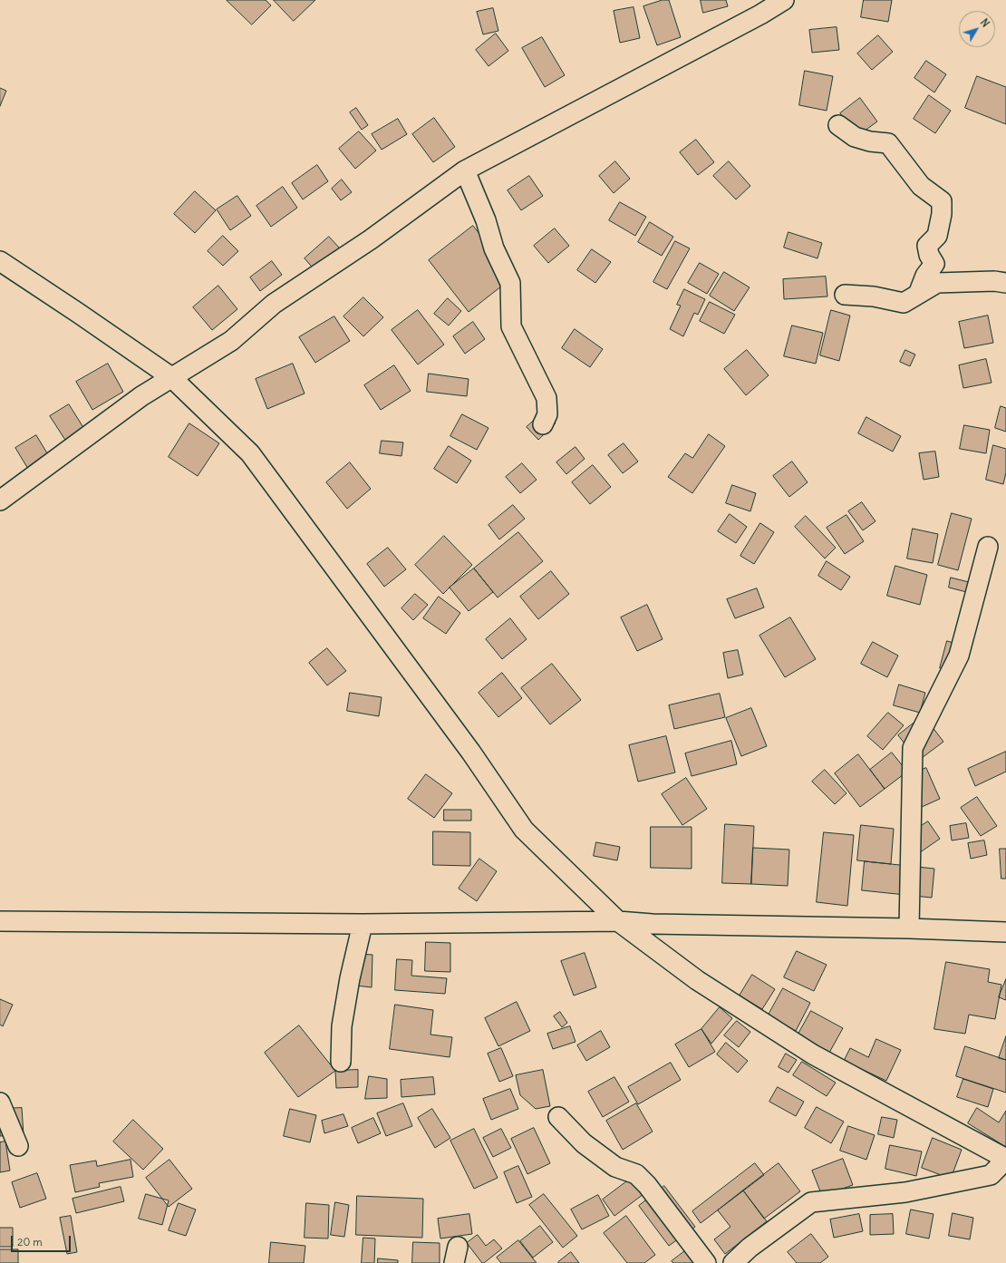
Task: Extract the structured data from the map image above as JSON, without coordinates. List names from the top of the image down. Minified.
{"scale_bar":"20 m","north":"top right"}
